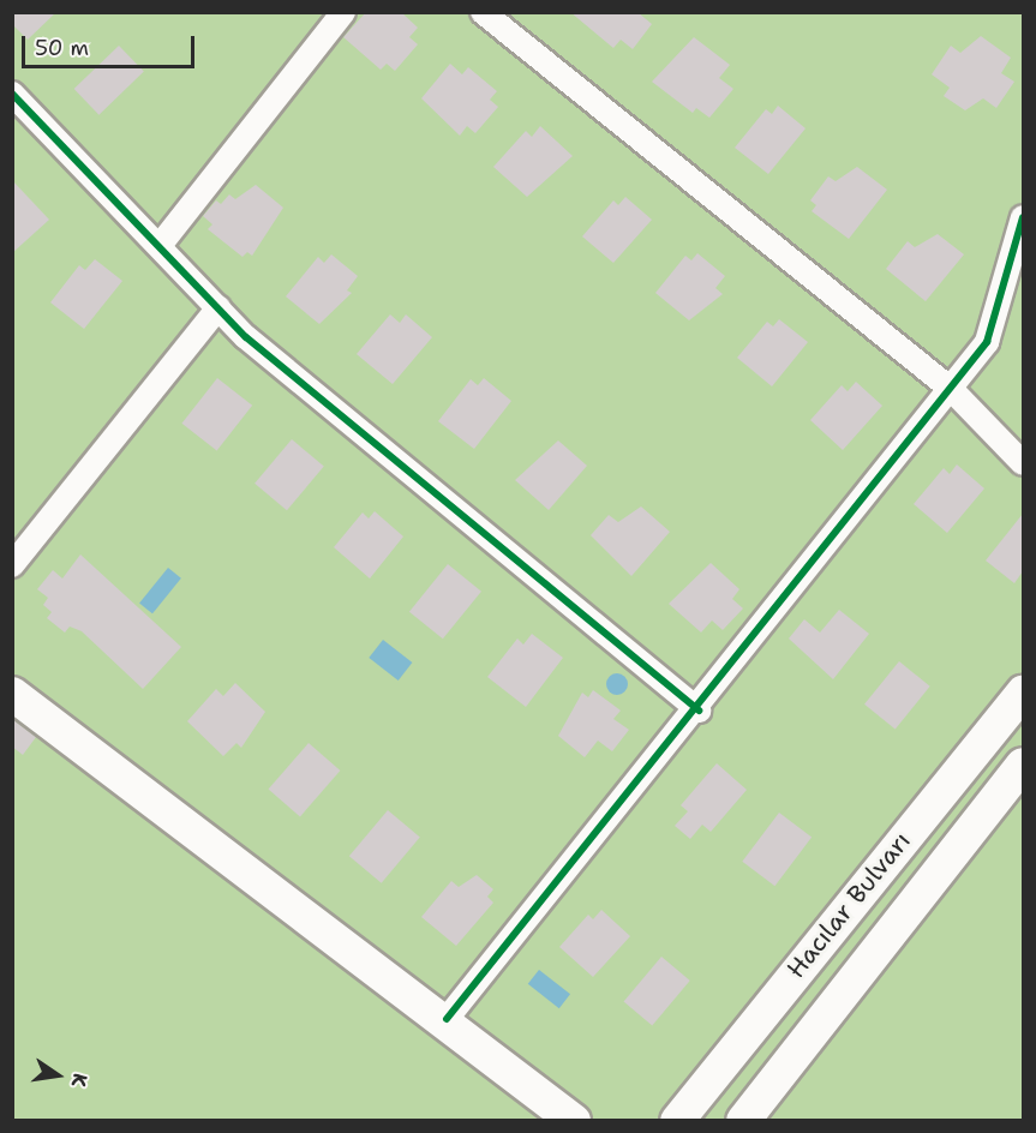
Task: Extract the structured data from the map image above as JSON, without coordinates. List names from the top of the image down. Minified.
{"streets":{"main road":["Hacılar Bulvarı"]},"scale_bar":"50 m","north":"right"}
